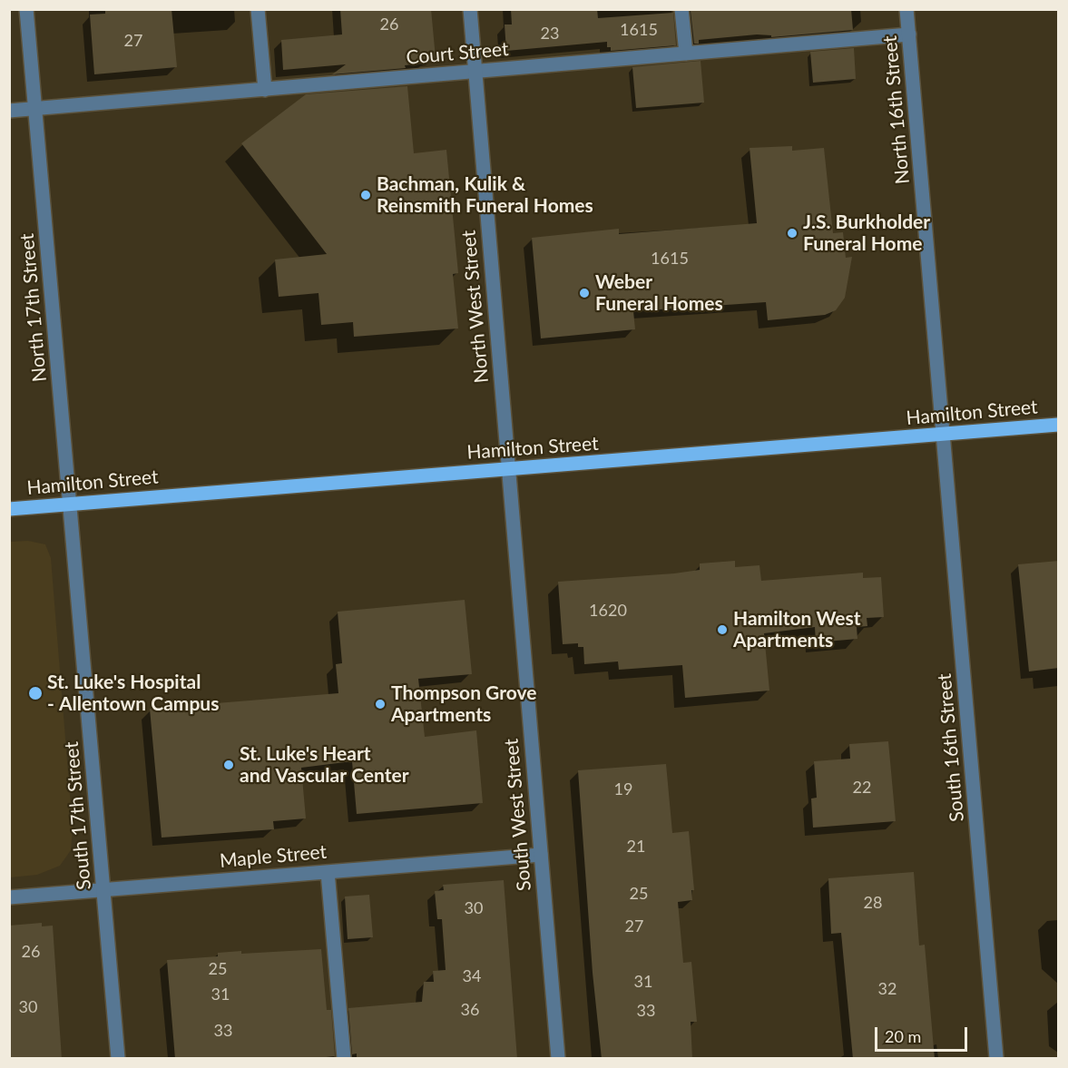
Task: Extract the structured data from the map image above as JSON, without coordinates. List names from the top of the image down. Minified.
{"streets":{"main road":["Hamilton Street"],"street":["Court Street","North 16th Street","North West Street","North 17th Street","South 16th Street","South West Street","South 17th Street","Maple Street"]},"crossings":[["Court Street","North 16th Street"],["Court Street","North West Street"],["Court Street","North 17th Street"],["North 16th Street","Hamilton Street"],["North 16th Street","South 16th Street"],["North West Street","Hamilton Street"],["North West Street","South West Street"],["North 17th Street","Hamilton Street"],["North 17th Street","South 17th Street"],["Hamilton Street","South 16th Street"],["Hamilton Street","South West Street"],["Hamilton Street","South 17th Street"],["South West Street","Maple Street"],["South 17th Street","Maple Street"]],"places":["Bachman, Kulik & Reinsmith Funeral Homes","J.S. Burkholder Funeral Home","Weber Funeral Homes","Hamilton West Apartments","St. Luke's Hospital - Allentown Campus","Thompson Grove Apartments","St. Luke's Heart and Vascular Center"],"house_numbers":["26","1615","23","27","1615","1620","22","19","21","25","28","30","27","26","25","34","31","32","31","30","36","33","33"],"scale_bar":"20 m"}
